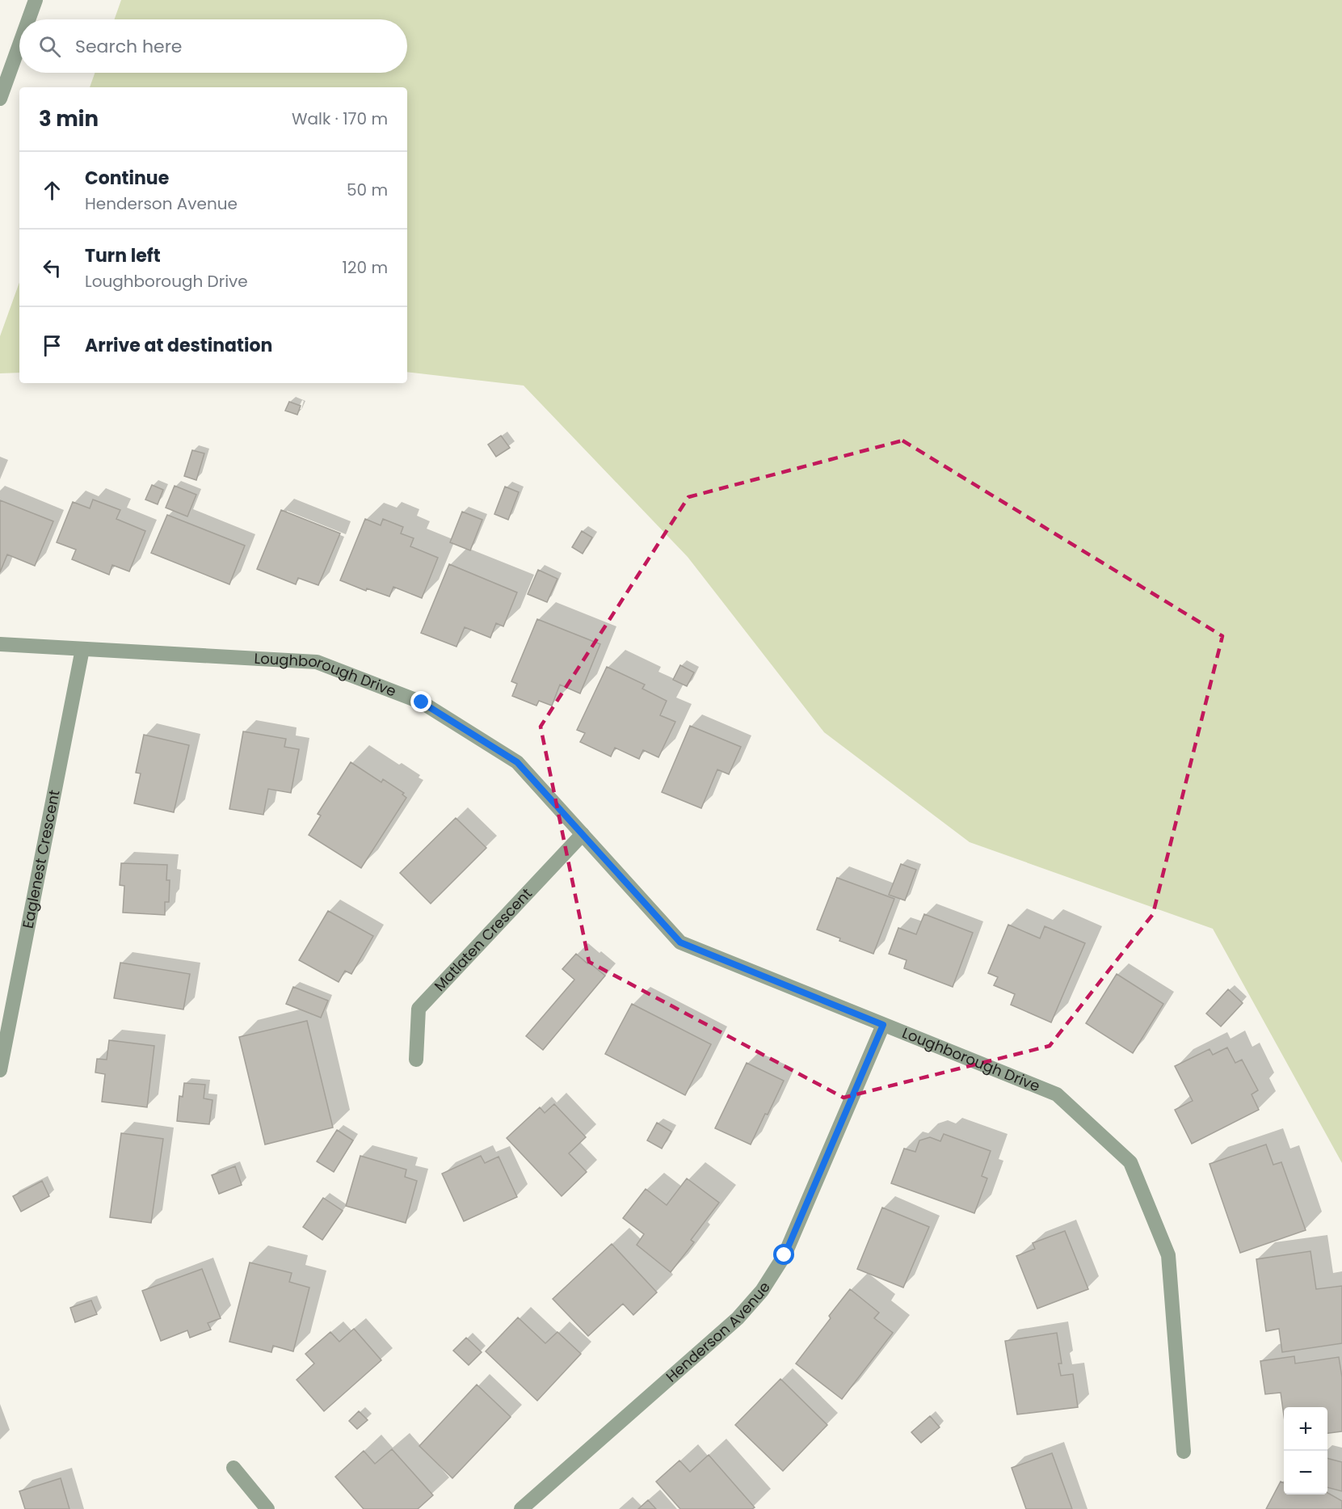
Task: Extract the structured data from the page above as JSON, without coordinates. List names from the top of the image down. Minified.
{"streets":{"street":["Loughborough Drive","Eaglenest Crescent","Matlaten Crescent","Henderson Avenue"]},"crossings":[["Loughborough Drive","Eaglenest Crescent"],["Loughborough Drive","Matlaten Crescent"],["Loughborough Drive","Henderson Avenue"]],"page":{"search":"Search here","heading":["3 min","Walk · 170 m"],"list":[["Continue","Henderson Avenue","50 m"],["Turn left","Loughborough Drive","120 m"],"Arrive at destination"],"map_buttons":["+","−"]}}
